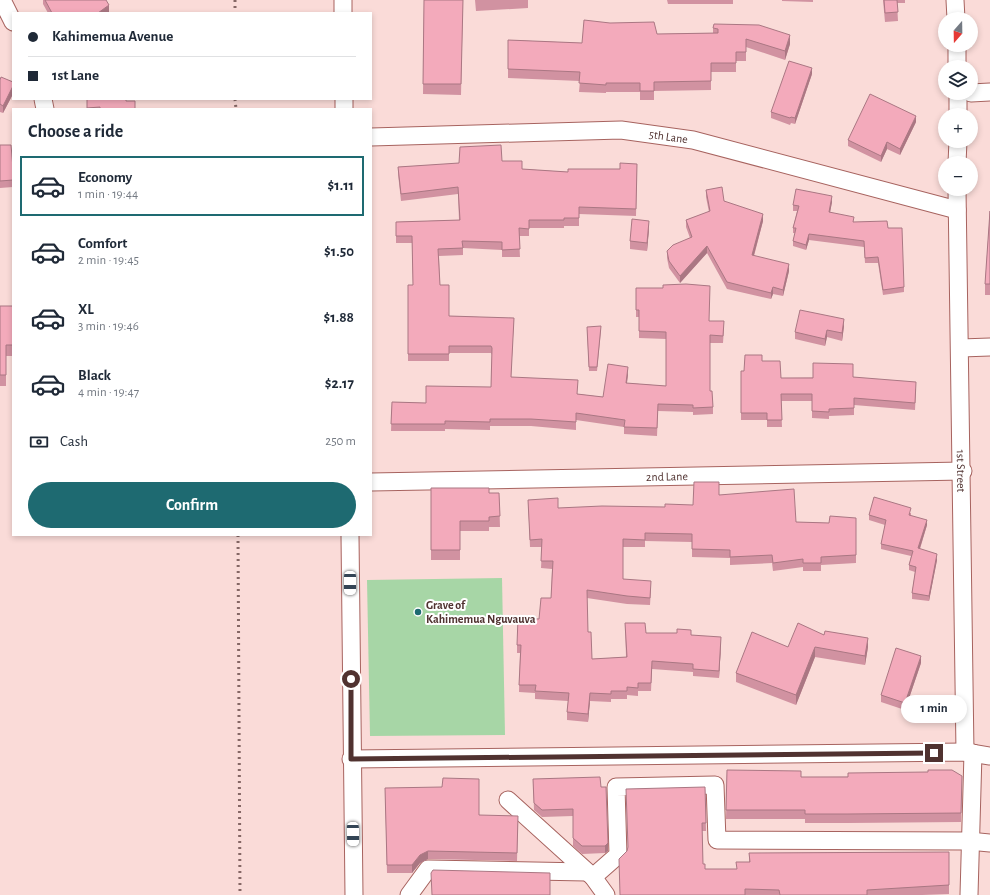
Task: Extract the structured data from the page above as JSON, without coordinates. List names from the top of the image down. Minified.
{"streets":{"street":["5th Lane","1st Street","2nd Lane"]},"crossings":[["5th Lane","1st Street"],["1st Street","2nd Lane"]],"places":["Grave of Kahimemua Nguvauva"],"north":"bottom","page":{"map_buttons":["+","−"],"banner":["Kahimemua Avenue","1st Lane"],"heading":"Choose a ride","list":[{"name":"Economy","note":"1 min · 19:44","value":"$1.11"},{"name":"Comfort","note":"2 min · 19:45","value":"$1.50"},{"name":"XL","note":"3 min · 19:46","value":"$1.88"},{"name":"Black","note":"4 min · 19:47","value":"$2.17"}],"pay":["Cash","250 m"],"buttons":"Confirm","bubble":"1 min"}}
